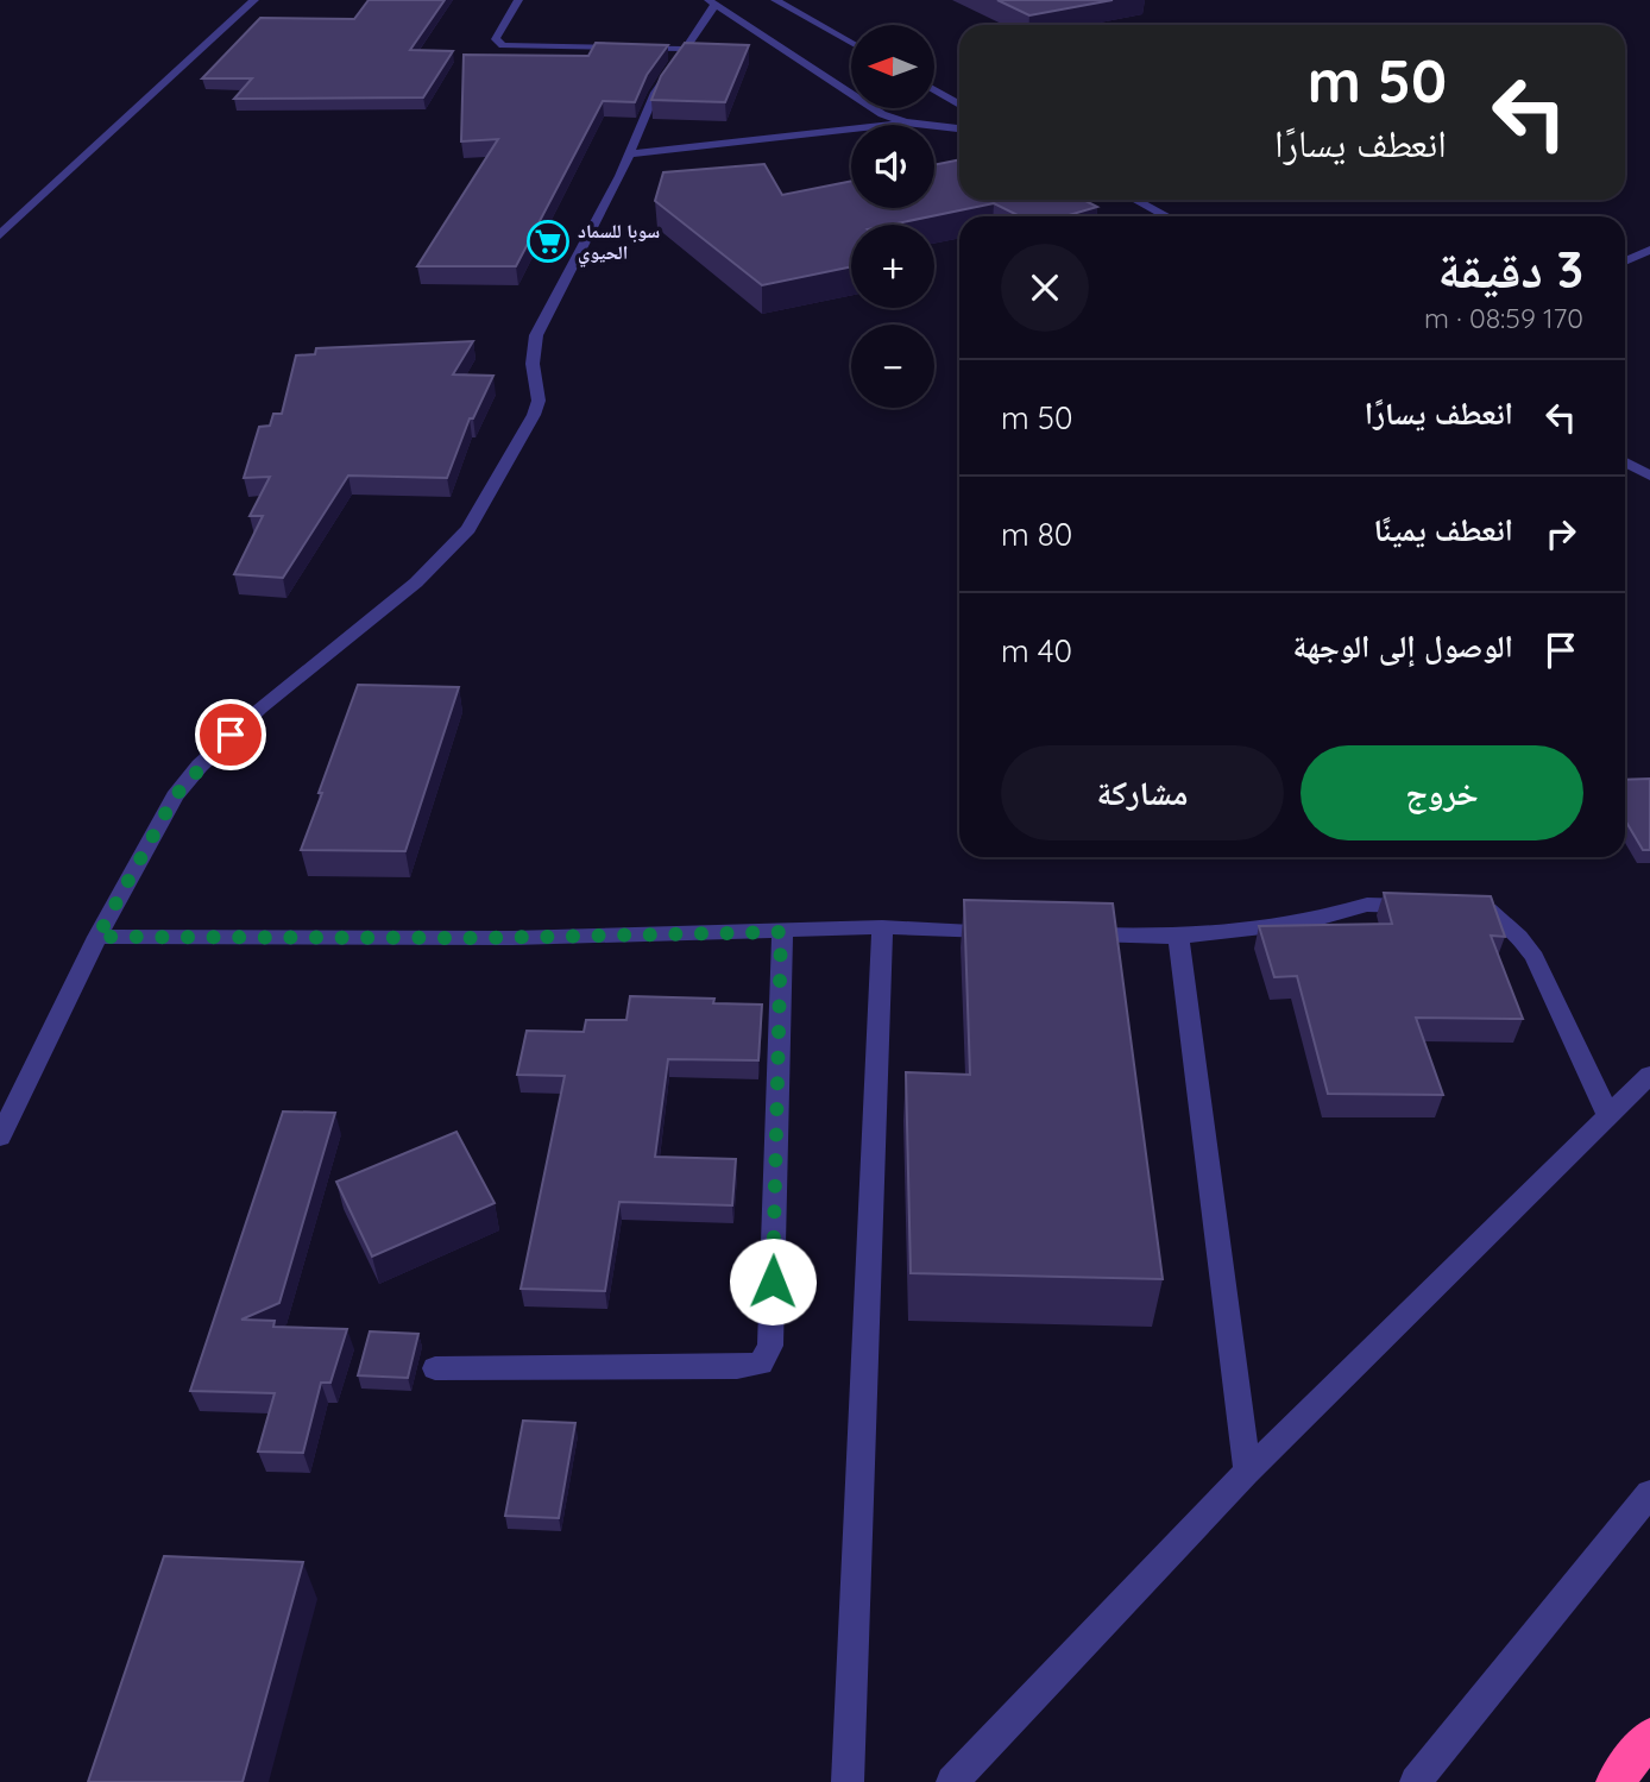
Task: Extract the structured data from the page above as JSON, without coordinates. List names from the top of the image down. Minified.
{"places":{"supermarket":["سوبا للسماد الحيوي"]},"north":"left","page":{"map_buttons":["+","−"],"turn":["50 m","انعطف يسارًا"],"heading":["3 دقيقة","170 m · 08:59"],"list":[{"name":"انعطف يسارًا","value":"50 m"},{"name":"انعطف يمينًا","value":"80 m"},{"name":"الوصول إلى الوجهة","value":"40 m"}],"buttons":["خروج","مشاركة"]}}
